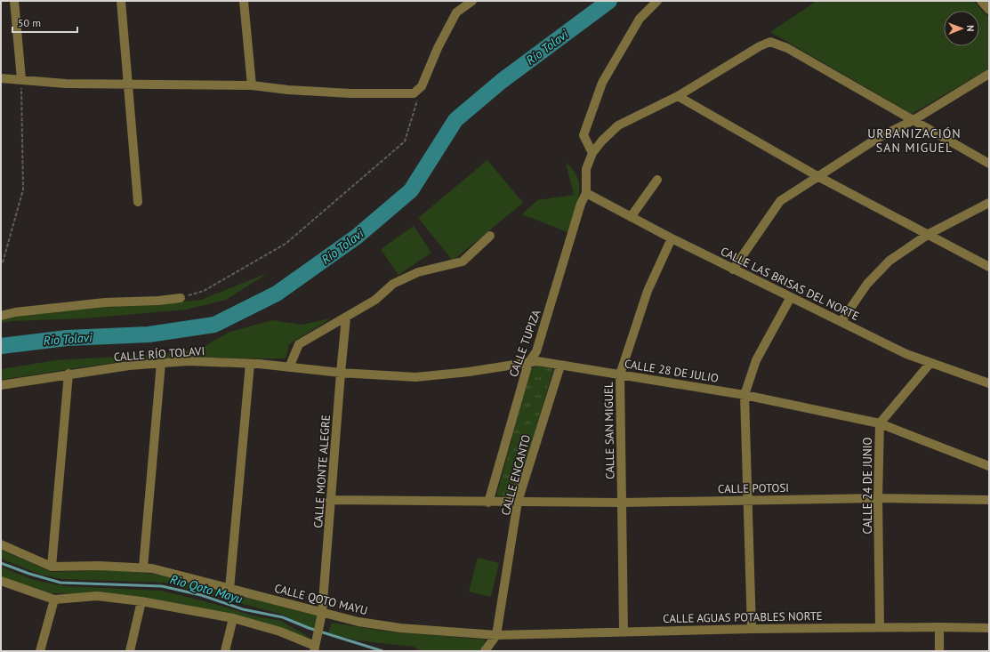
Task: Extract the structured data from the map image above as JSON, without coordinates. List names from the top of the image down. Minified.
{"streets":{"street":["CALLE LAS BRISAS DEL NORTE","CALLE TUPIZA","CALLE RÍO TOLAVI","CALLE 28 DE JULIO","CALLE SAN MIGUEL","CALLE MONTE ALEGRE","CALLE ENCANTO","CALLE 24 DE JUNIO","CALLE POTOSI","CALLE QOTO MAYU","CALLE AGUAS POTABLES NORTE"]},"crossings":[["CALLE LAS BRISAS DEL NORTE","CALLE TUPIZA"],["CALLE LAS BRISAS DEL NORTE","CALLE SAN MIGUEL"],["CALLE LAS BRISAS DEL NORTE","CALLE 24 DE JUNIO"],["CALLE TUPIZA","CALLE 28 DE JULIO"],["CALLE TUPIZA","CALLE POTOSI"],["CALLE RÍO TOLAVI","CALLE 28 DE JULIO"],["CALLE RÍO TOLAVI","CALLE MONTE ALEGRE"],["CALLE 28 DE JULIO","CALLE SAN MIGUEL"],["CALLE 28 DE JULIO","CALLE MONTE ALEGRE"],["CALLE 28 DE JULIO","CALLE ENCANTO"],["CALLE 28 DE JULIO","CALLE 24 DE JUNIO"],["CALLE SAN MIGUEL","CALLE POTOSI"],["CALLE SAN MIGUEL","CALLE AGUAS POTABLES NORTE"],["CALLE MONTE ALEGRE","CALLE POTOSI"],["CALLE MONTE ALEGRE","CALLE QOTO MAYU"],["CALLE ENCANTO","CALLE POTOSI"],["CALLE ENCANTO","CALLE QOTO MAYU"],["CALLE ENCANTO","CALLE AGUAS POTABLES NORTE"],["CALLE 24 DE JUNIO","CALLE POTOSI"],["CALLE 24 DE JUNIO","CALLE AGUAS POTABLES NORTE"],["CALLE QOTO MAYU","CALLE AGUAS POTABLES NORTE"]],"districts":["URBANIZACIÓN SAN MIGUEL"],"water":["Río Tolavi","Rio Qoto Mayu"],"scale_bar":"50 m","north":"right"}
